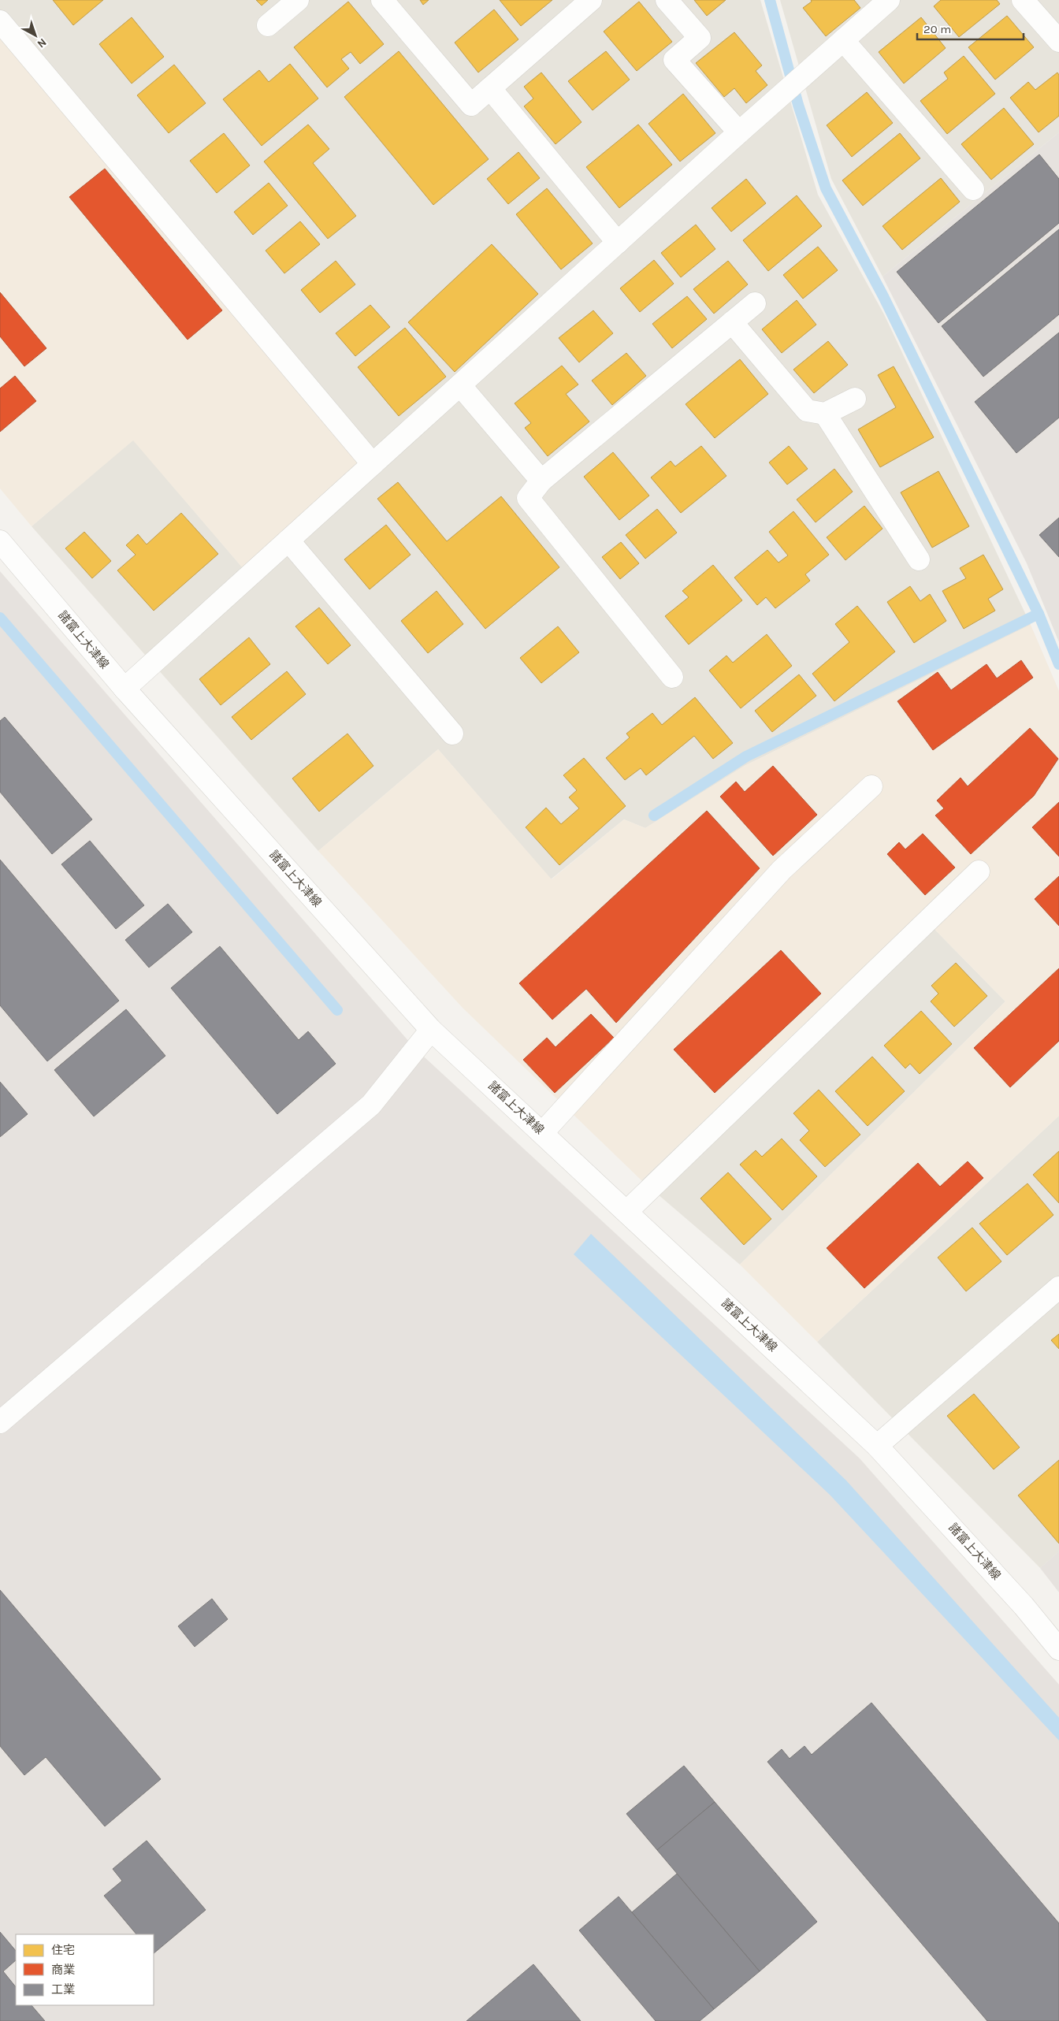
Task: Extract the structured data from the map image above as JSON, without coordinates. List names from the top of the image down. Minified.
{"streets":{"street":["諸富上大津線"]},"legend":["住宅","商業","工業"],"scale_bar":"20 m","north":"bottom right"}
